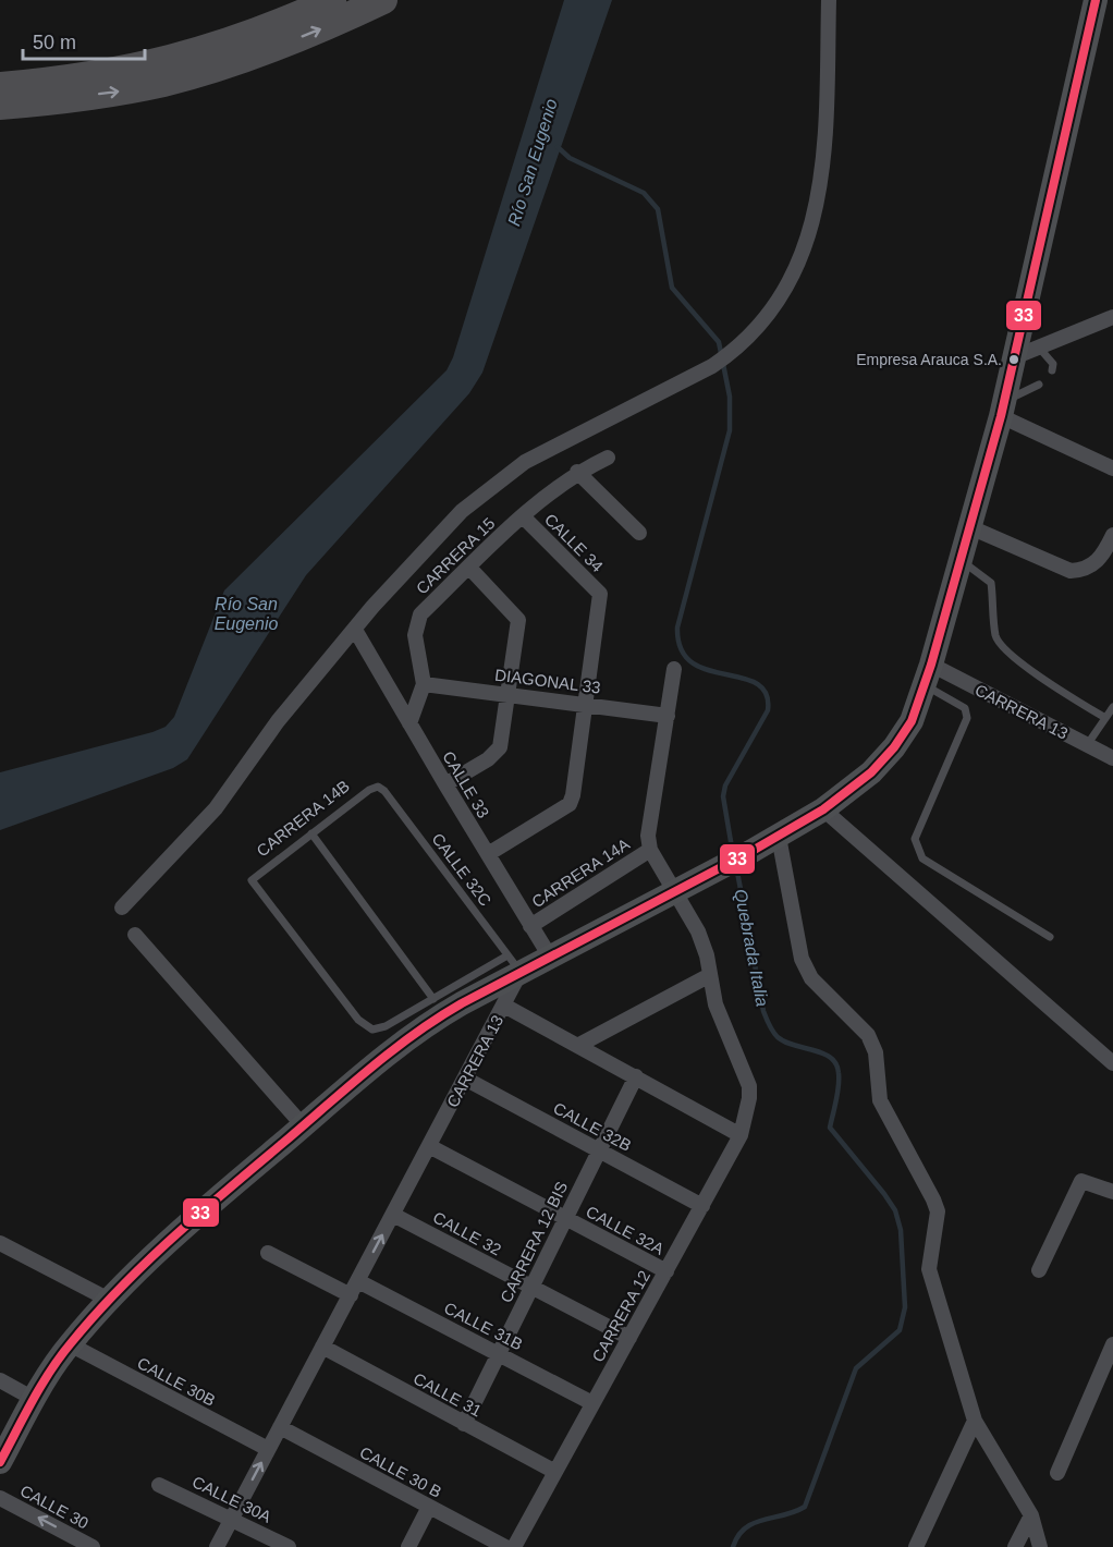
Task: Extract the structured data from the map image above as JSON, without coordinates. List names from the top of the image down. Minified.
{"streets":{"street":["CALLE 34","CARRERA 15","DIAGONAL 33","CARRERA 13","CALLE 33","CARRERA 14A","CALLE 32B","CALLE 32A","CALLE 32","CARRERA 12 BIS","CARRERA 12","CALLE 31B","CALLE 30B","CALLE 31","CALLE 30 B","CALLE 30A","CALLE 30"],"lane":["CARRERA 14B","CALLE 32C"]},"crossings":[["CALLE 34","CARRERA 15"],["CALLE 34","DIAGONAL 33"],["CARRERA 15","DIAGONAL 33"],["CARRERA 15","CALLE 33"],["CARRERA 13","CALLE 32C"],["CARRERA 13","CALLE 32B"],["CARRERA 13","CALLE 32A"],["CARRERA 13","CALLE 32"],["CARRERA 13","CALLE 31B"],["CARRERA 13","CALLE 30B"],["CARRERA 13","CALLE 31"],["CARRERA 13","CALLE 30 B"],["CARRERA 13","CALLE 30A"],["CALLE 33","CARRERA 14A"],["CARRERA 14B","CALLE 32C"],["CALLE 32B","CARRERA 12 BIS"],["CALLE 32B","CARRERA 12"],["CALLE 32A","CARRERA 12 BIS"],["CALLE 32A","CARRERA 12"],["CALLE 32","CARRERA 12 BIS"],["CALLE 32","CARRERA 12"],["CARRERA 12 BIS","CALLE 31B"],["CARRERA 12 BIS","CALLE 31"],["CARRERA 12","CALLE 31B"],["CARRERA 12","CALLE 31"]],"one_way":["CALLE 30"],"water":["Río San Eugenio","Quebrada Italia"],"places":["Empresa Arauca S.A."],"lines":["transit line 33"],"scale_bar":"50 m"}
